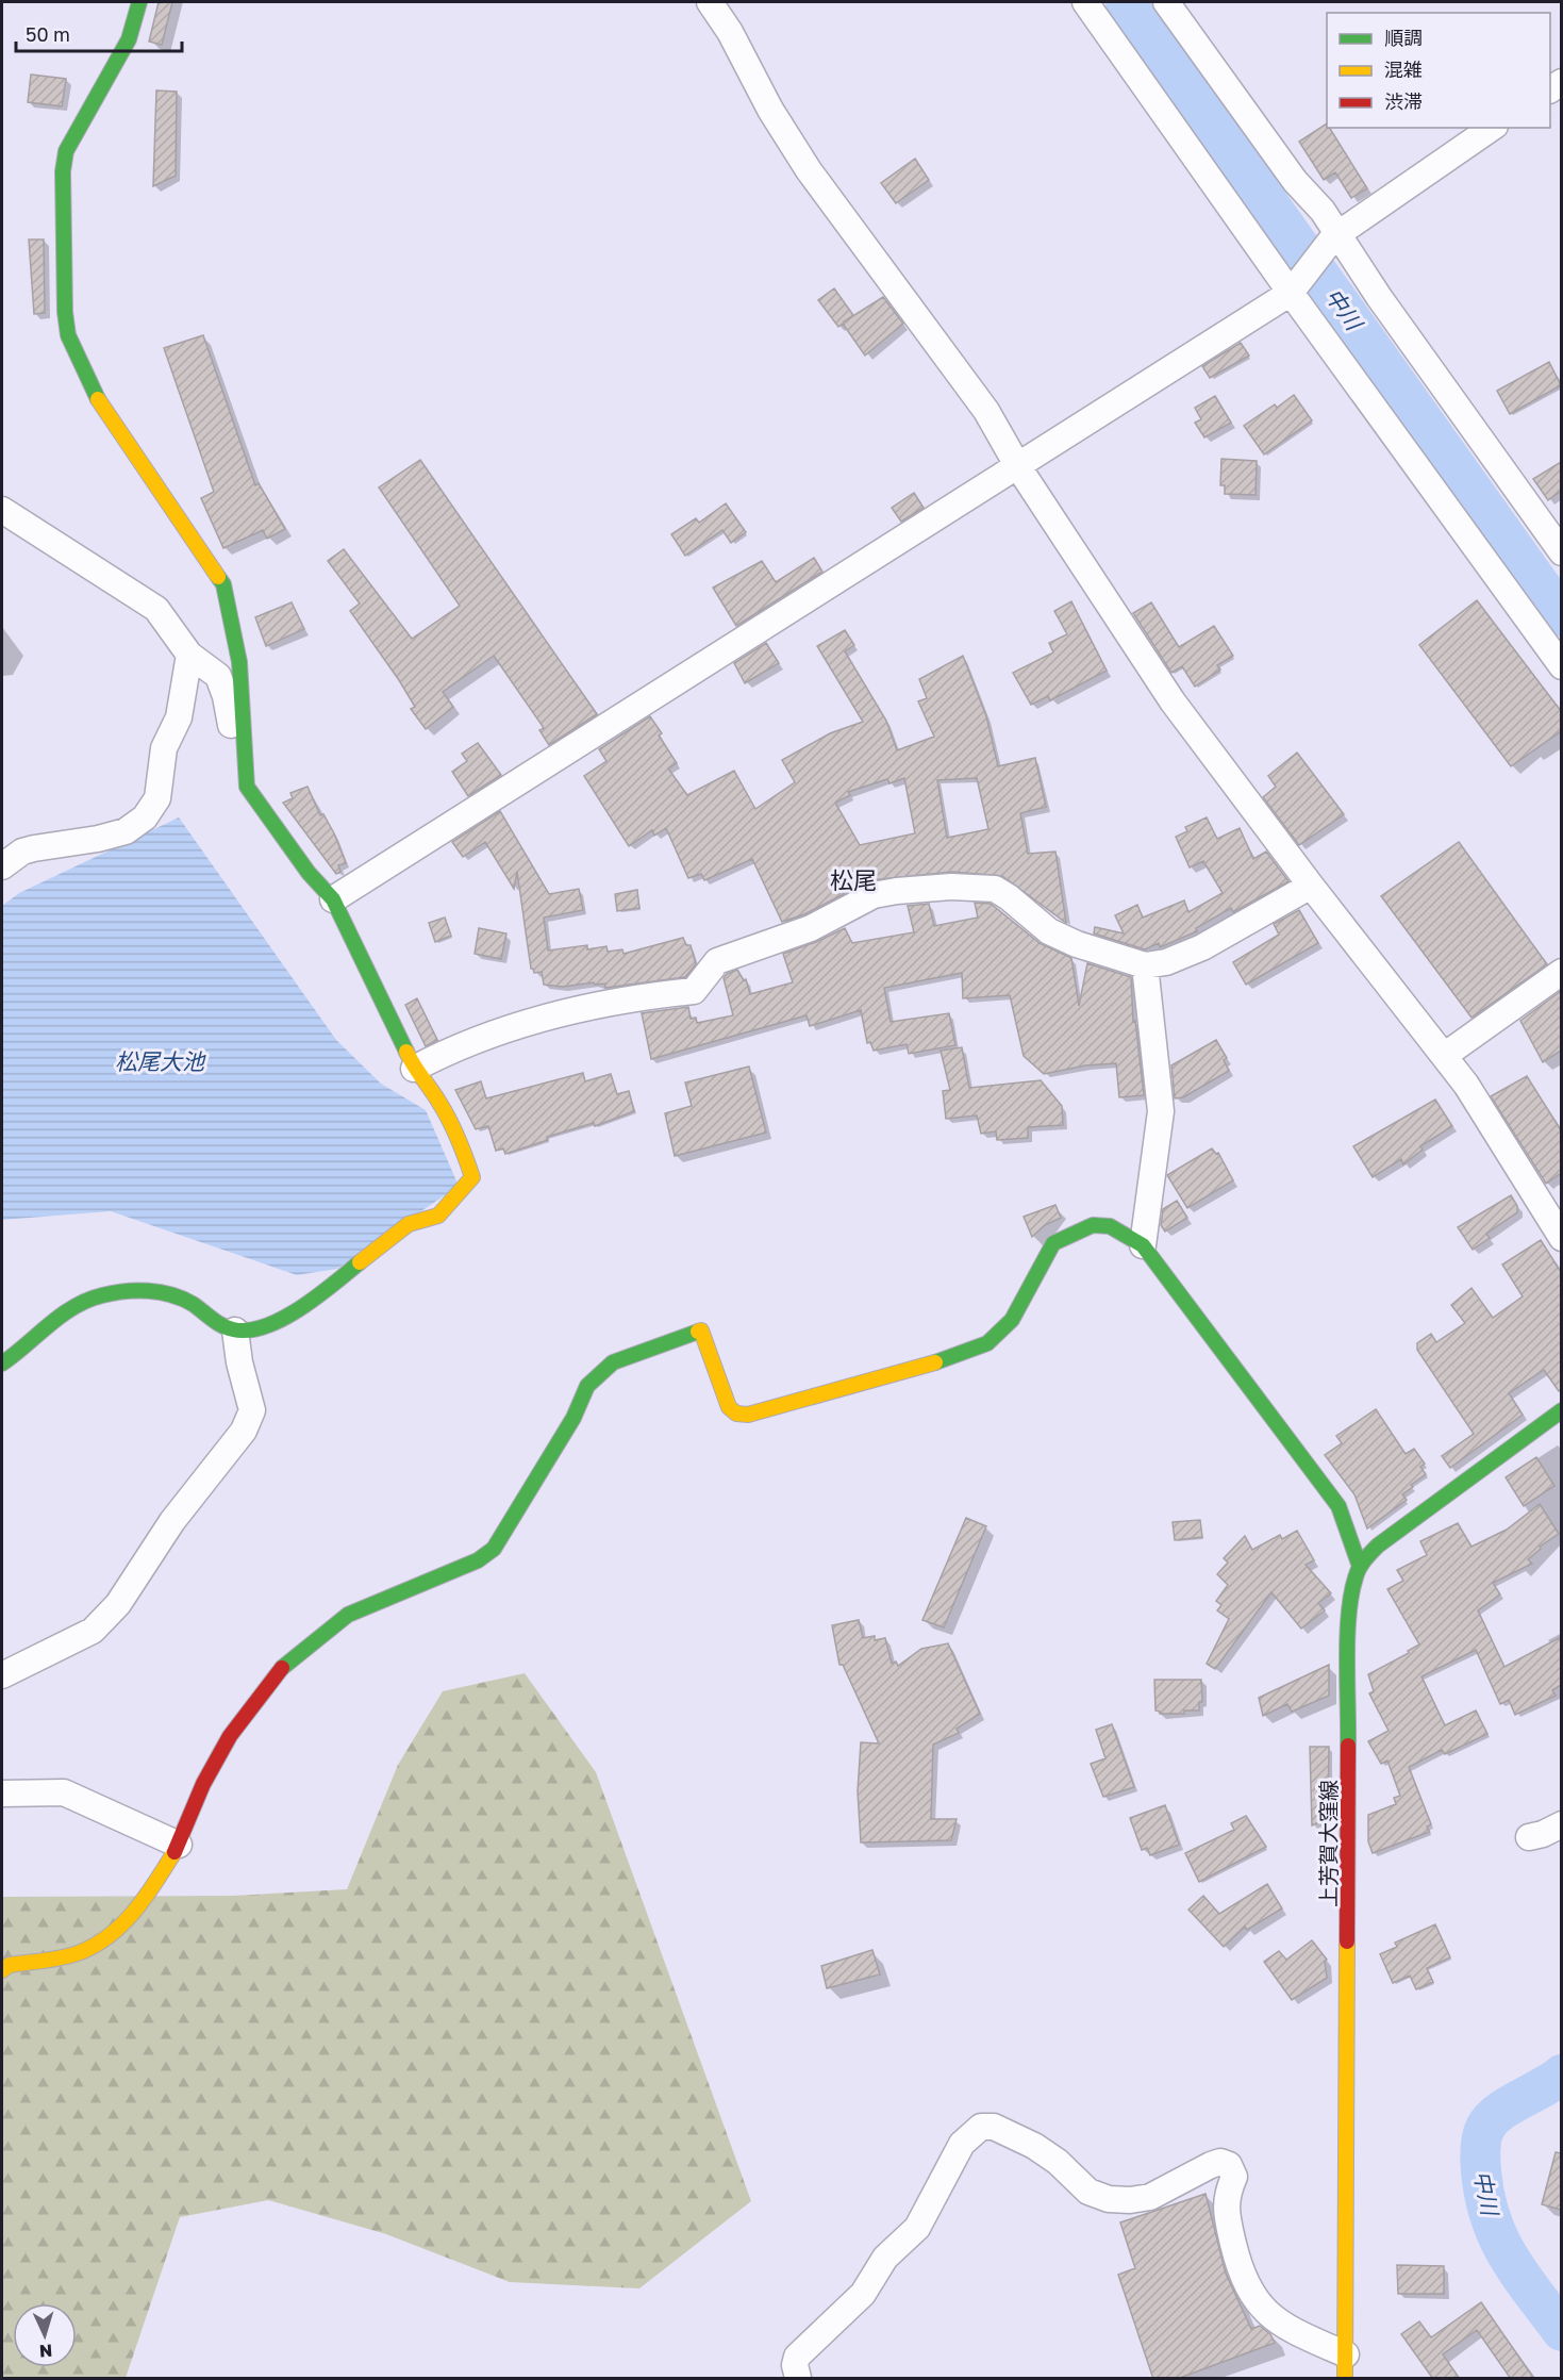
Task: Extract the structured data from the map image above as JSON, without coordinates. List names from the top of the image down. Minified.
{"streets":{"street":["上芳賀大窪線"]},"districts":["松尾"],"water":["中川","松尾大池"],"legend":["順調","混雑","渋滞"],"scale_bar":"50 m","north":"bottom"}
